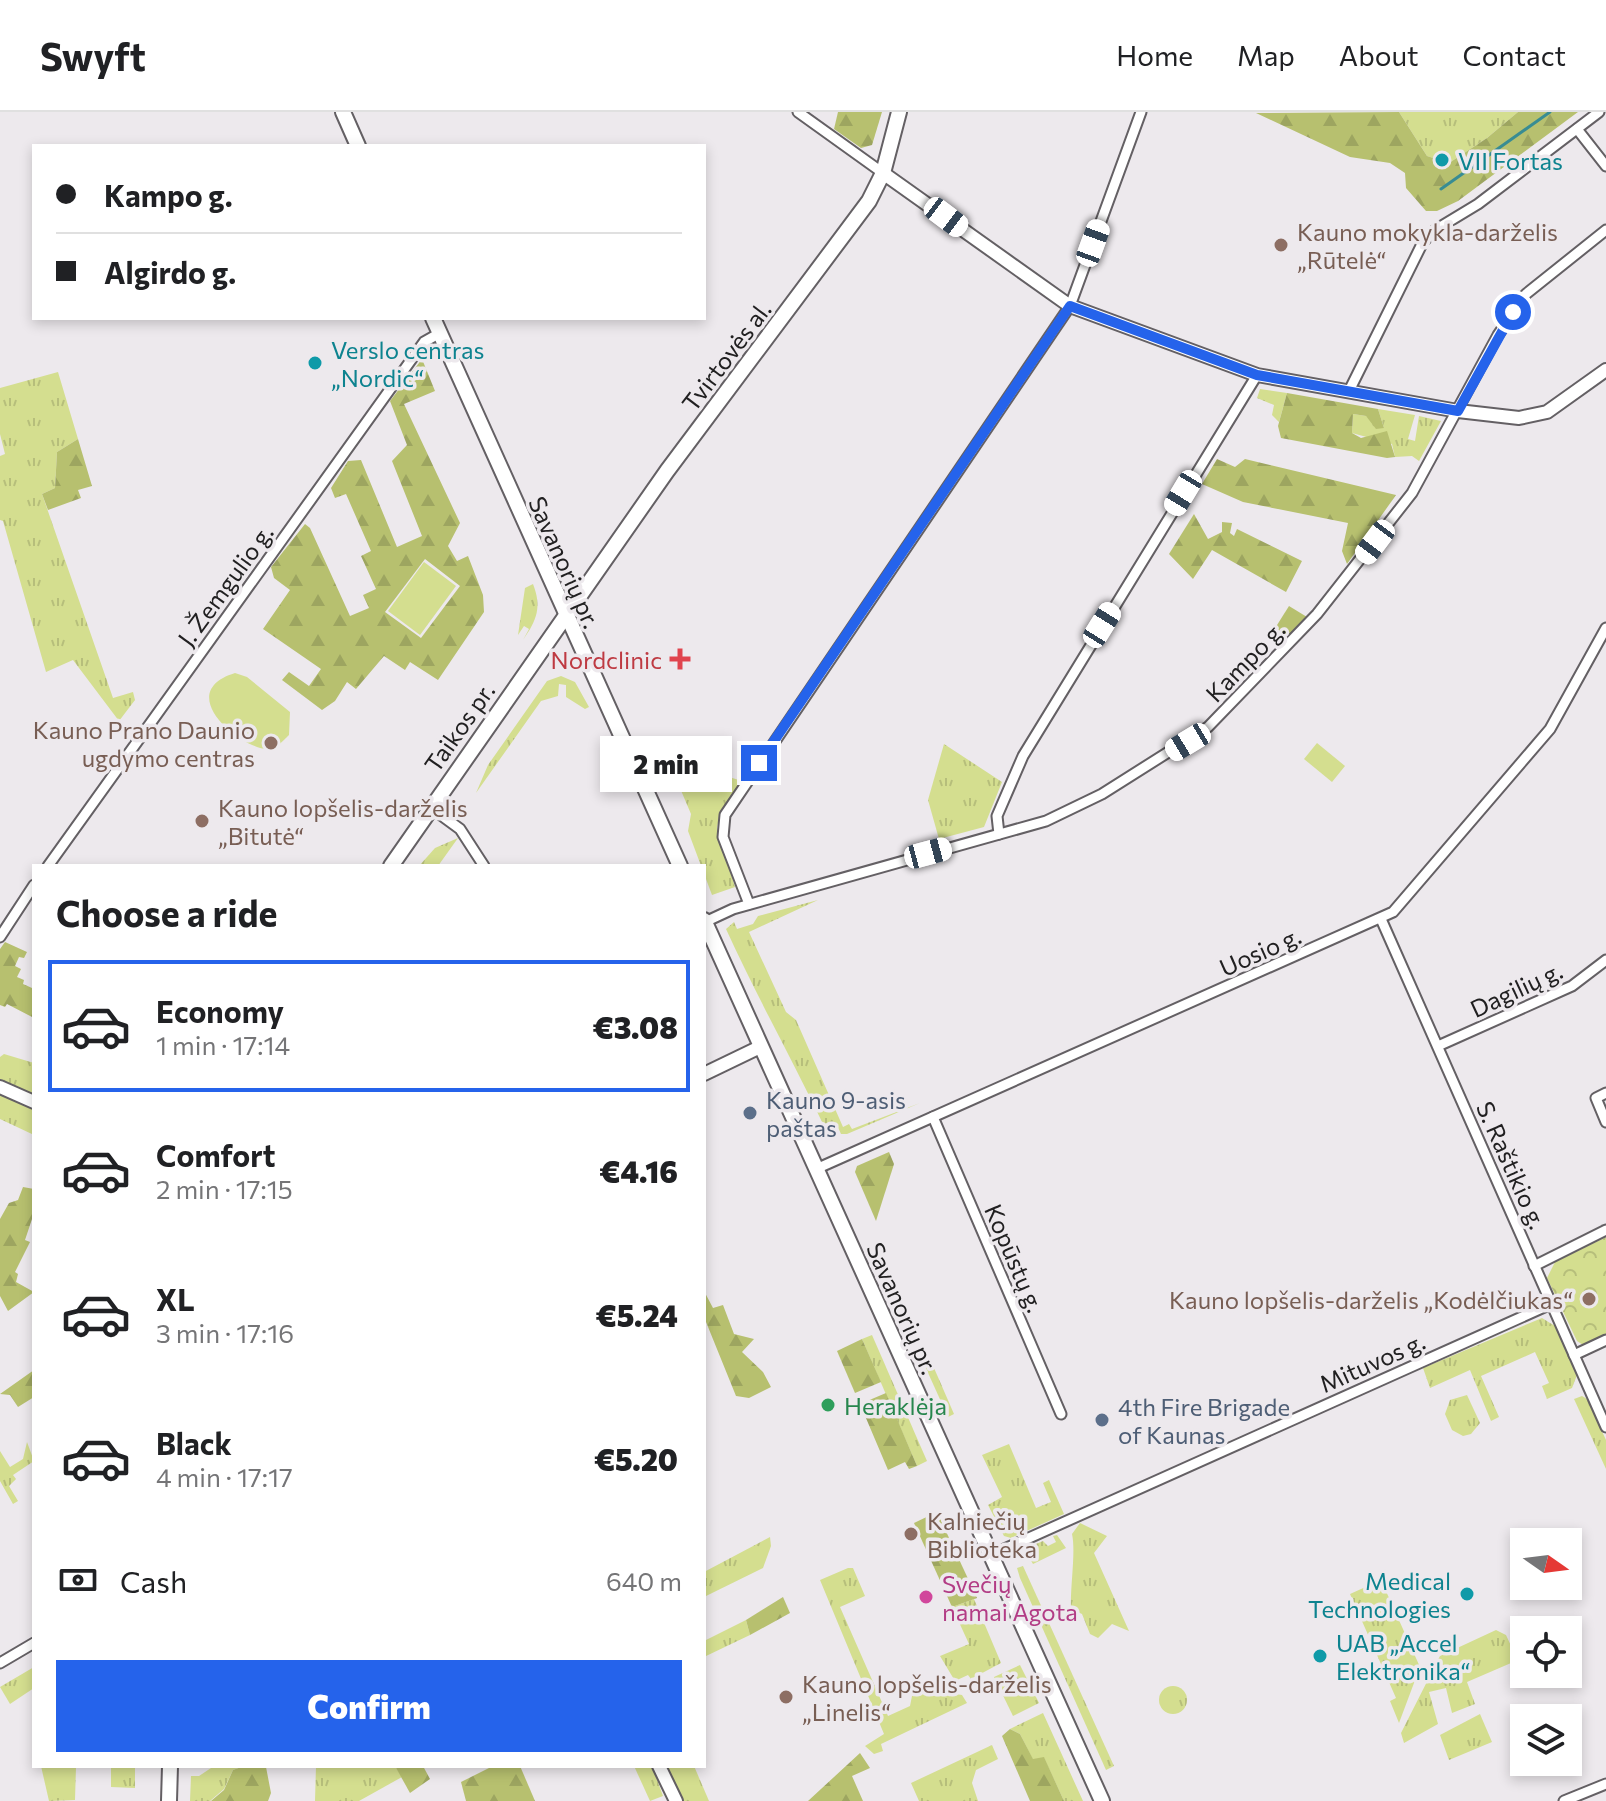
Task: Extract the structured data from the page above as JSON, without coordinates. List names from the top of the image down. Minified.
{"streets":{"main road":["Tvirtovės al.","Savanorių pr.","Taikos pr."],"street":["J. Žemgulio g.","Kampo g.","Uosio g.","Dagilių g.","S. Raštikio g.","Kopūstų g.","Mituvos g."]},"crossings":[["Tvirtovės al.","Savanorių pr."],["Tvirtovės al.","Taikos pr."],["Savanorių pr.","J. Žemgulio g."],["Savanorių pr.","Taikos pr."],["Savanorių pr.","Uosio g."],["Savanorių pr.","Mituvos g."],["Uosio g.","S. Raštikio g."],["Uosio g.","Kopūstų g."],["Dagilių g.","S. Raštikio g."],["S. Raštikio g.","Mituvos g."]],"places":{"other":["VII Fortas","Kauno mokykla-darželis „Rūtelė“","Verslo centras „Nordic“","Kauno Prano Daunio ugdymo centras","Kauno lopšelis-darželis „Bitutė“","Kauno 9-asis paštas","Kauno lopšelis-darželis „Kodėlčiukas“","Heraklėja","4th Fire Brigade of Kaunas","Kalniečių Biblioteka","Medical Technologies","Svečių namai Agota","UAB „Accel Elektronika“","Kauno lopšelis-darželis „Linelis“"],"health":["Nordclinic"]},"north":"right","page":{"header":"Swyft","nav":["Home","Map","About","Contact"],"banner":["Kampo g.","Algirdo g."],"bubble":"2 min","heading":"Choose a ride","list":[{"name":"Economy","note":"1 min · 17:14","value":"€3.08"},{"name":"Comfort","note":"2 min · 17:15","value":"€4.16"},{"name":"XL","note":"3 min · 17:16","value":"€5.24"},{"name":"Black","note":"4 min · 17:17","value":"€5.20"}],"pay":["Cash","640 m"],"buttons":"Confirm"}}
